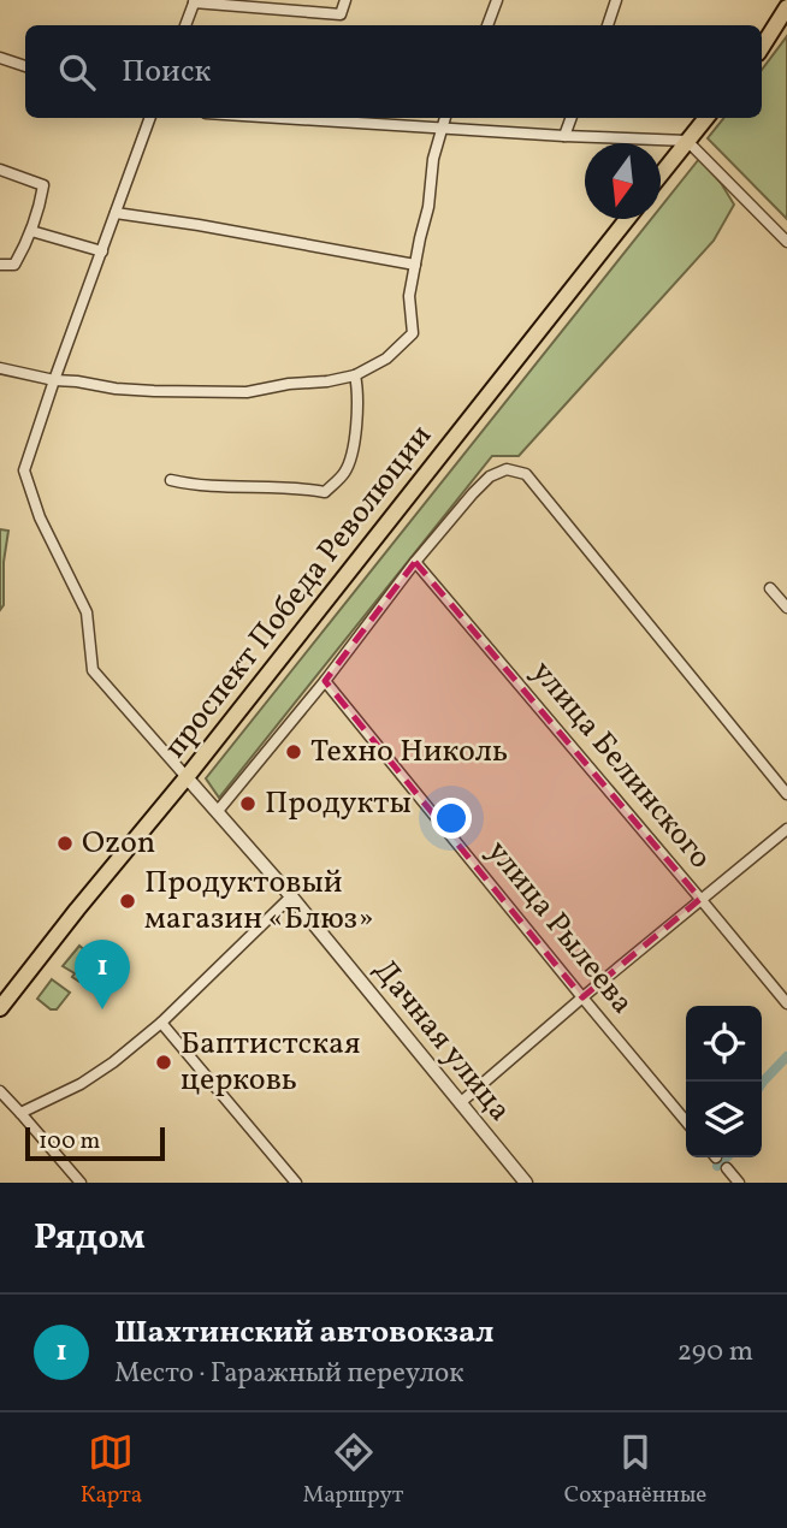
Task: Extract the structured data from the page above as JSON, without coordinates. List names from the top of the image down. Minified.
{"streets":{"main road":["проспект Победа Революции"],"street":["улица Белинского","улица Рылеева","Дачная улица"]},"crossings":[["проспект Победа Революции","Дачная улица"]],"places":["Техно Николь","Продукты","Ozon","Продуктовый магазин «Блюз»","Баптистская церковь"],"scale_bar":"100 m","north":"bottom","page":{"search":"Поиск","pins":"1","scale":"100 m","heading":"Рядом","list":[{"mark":"1","name":"Шахтинский автовокзал","note":"Место · Гаражный переулок","value":"290 m"}],"nav":["Карта","Маршрут","Сохранённые"]}}
